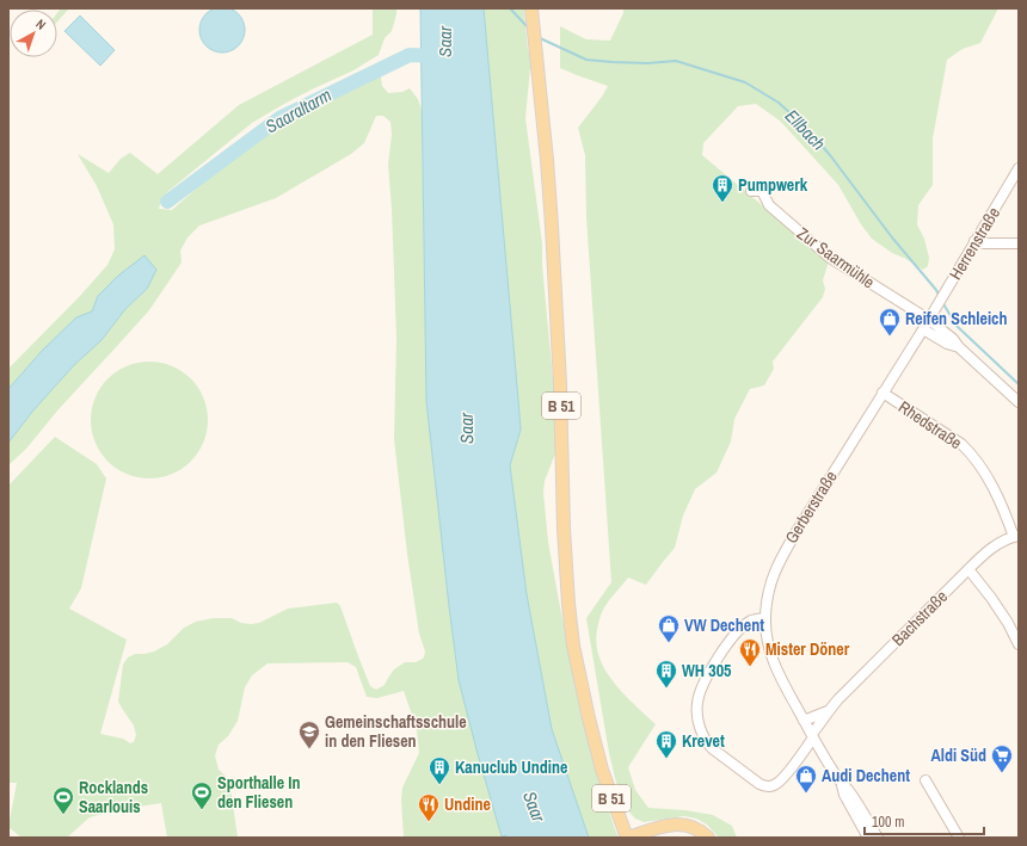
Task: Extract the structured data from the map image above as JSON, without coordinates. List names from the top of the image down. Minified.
{"streets":{"main road":["B 51"],"street":["Herrenstraße","Zur Saarmühle","Rhedstraße","Gerberstraße","Bachstraße"]},"crossings":[["Herrenstraße","Gerberstraße"],["Zur Saarmühle","Gerberstraße"],["Rhedstraße","Gerberstraße"],["Rhedstraße","Bachstraße"],["Gerberstraße","Bachstraße"]],"water":["Saar","Saaraltarm","Ellbach"],"places":{"building":["Pumpwerk","WH 305","Krevet","Kanuclub Undine"],"shop":["Reifen Schleich","VW Dechent","Audi Dechent"],"restaurant":["Mister Döner","Undine"],"school or university":["Gemeinschaftsschule in den Fliesen"],"supermarket":["Aldi Süd"],"sports":["Sporthalle In den Fliesen","Rocklands Saarlouis"]},"scale_bar":"100 m","north":"top right"}
